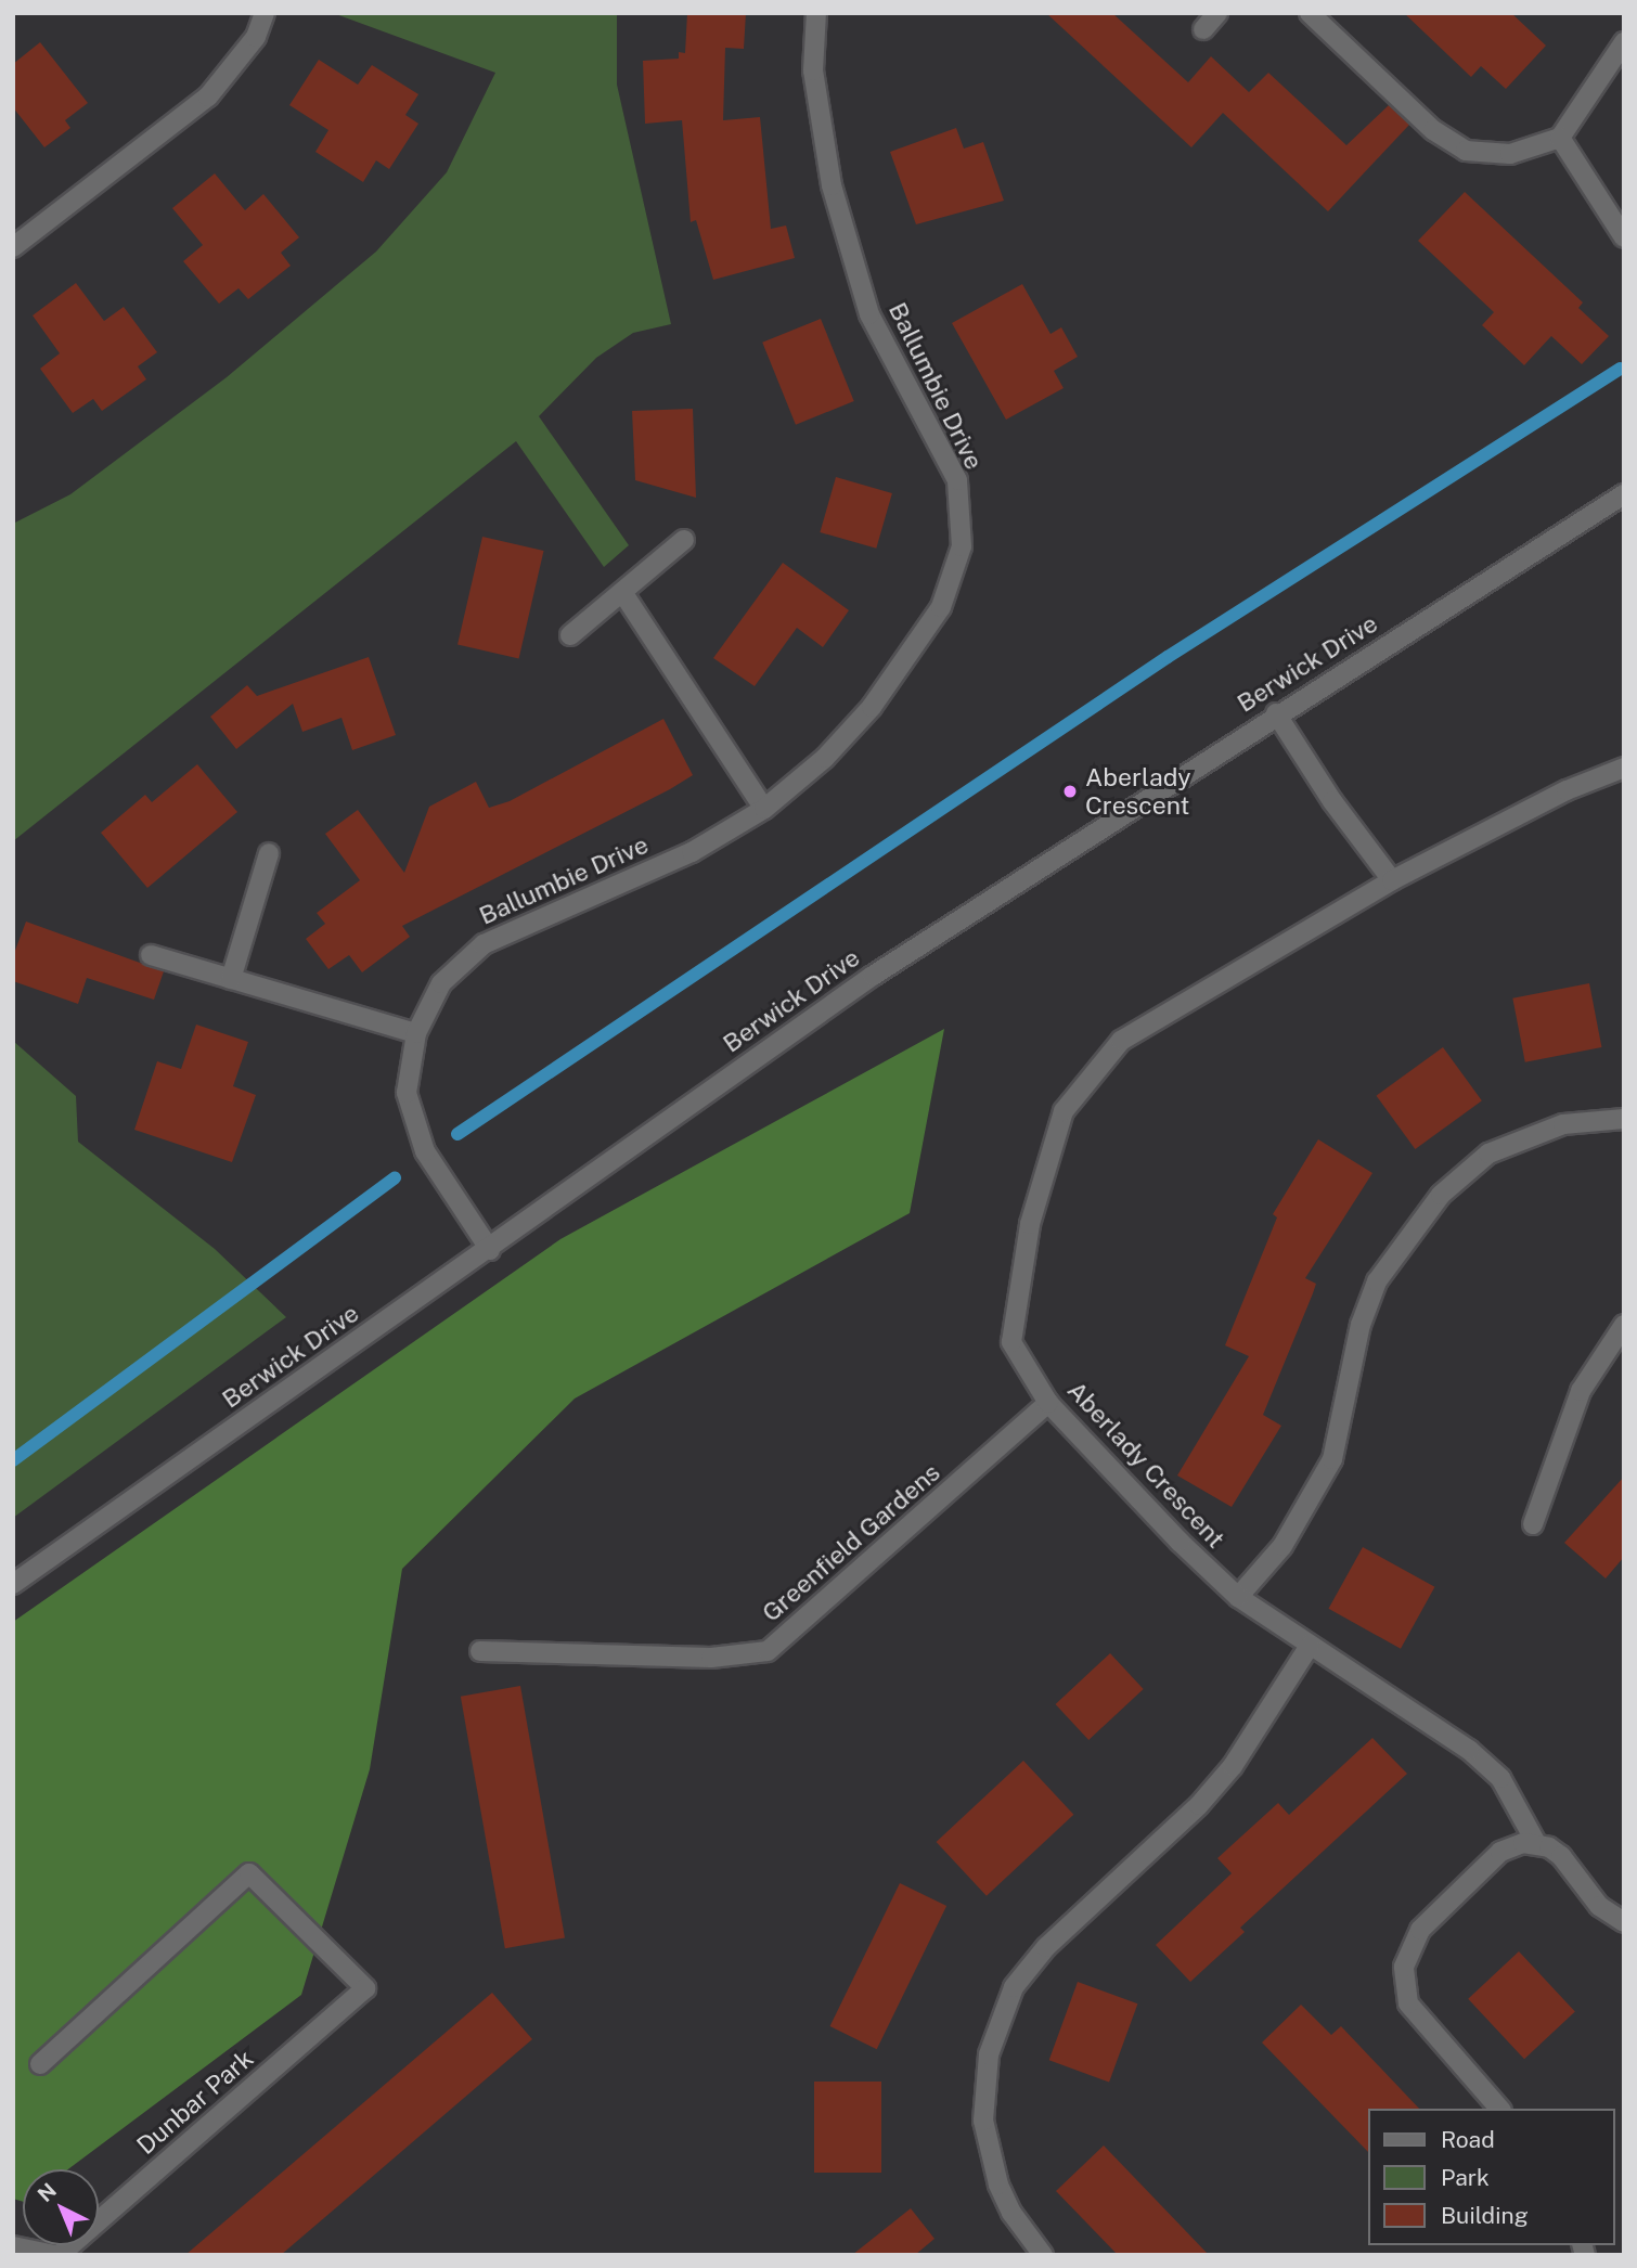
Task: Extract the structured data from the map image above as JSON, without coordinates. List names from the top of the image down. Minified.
{"streets":{"street":["Ballumbie Drive","Berwick Drive","Aberlady Crescent","Greenfield Gardens","Dunbar Park"]},"crossings":[["Ballumbie Drive","Berwick Drive"],["Aberlady Crescent","Greenfield Gardens"]],"places":["Aberlady Crescent"],"legend":["Road","Park","Building"],"north":"top left"}
